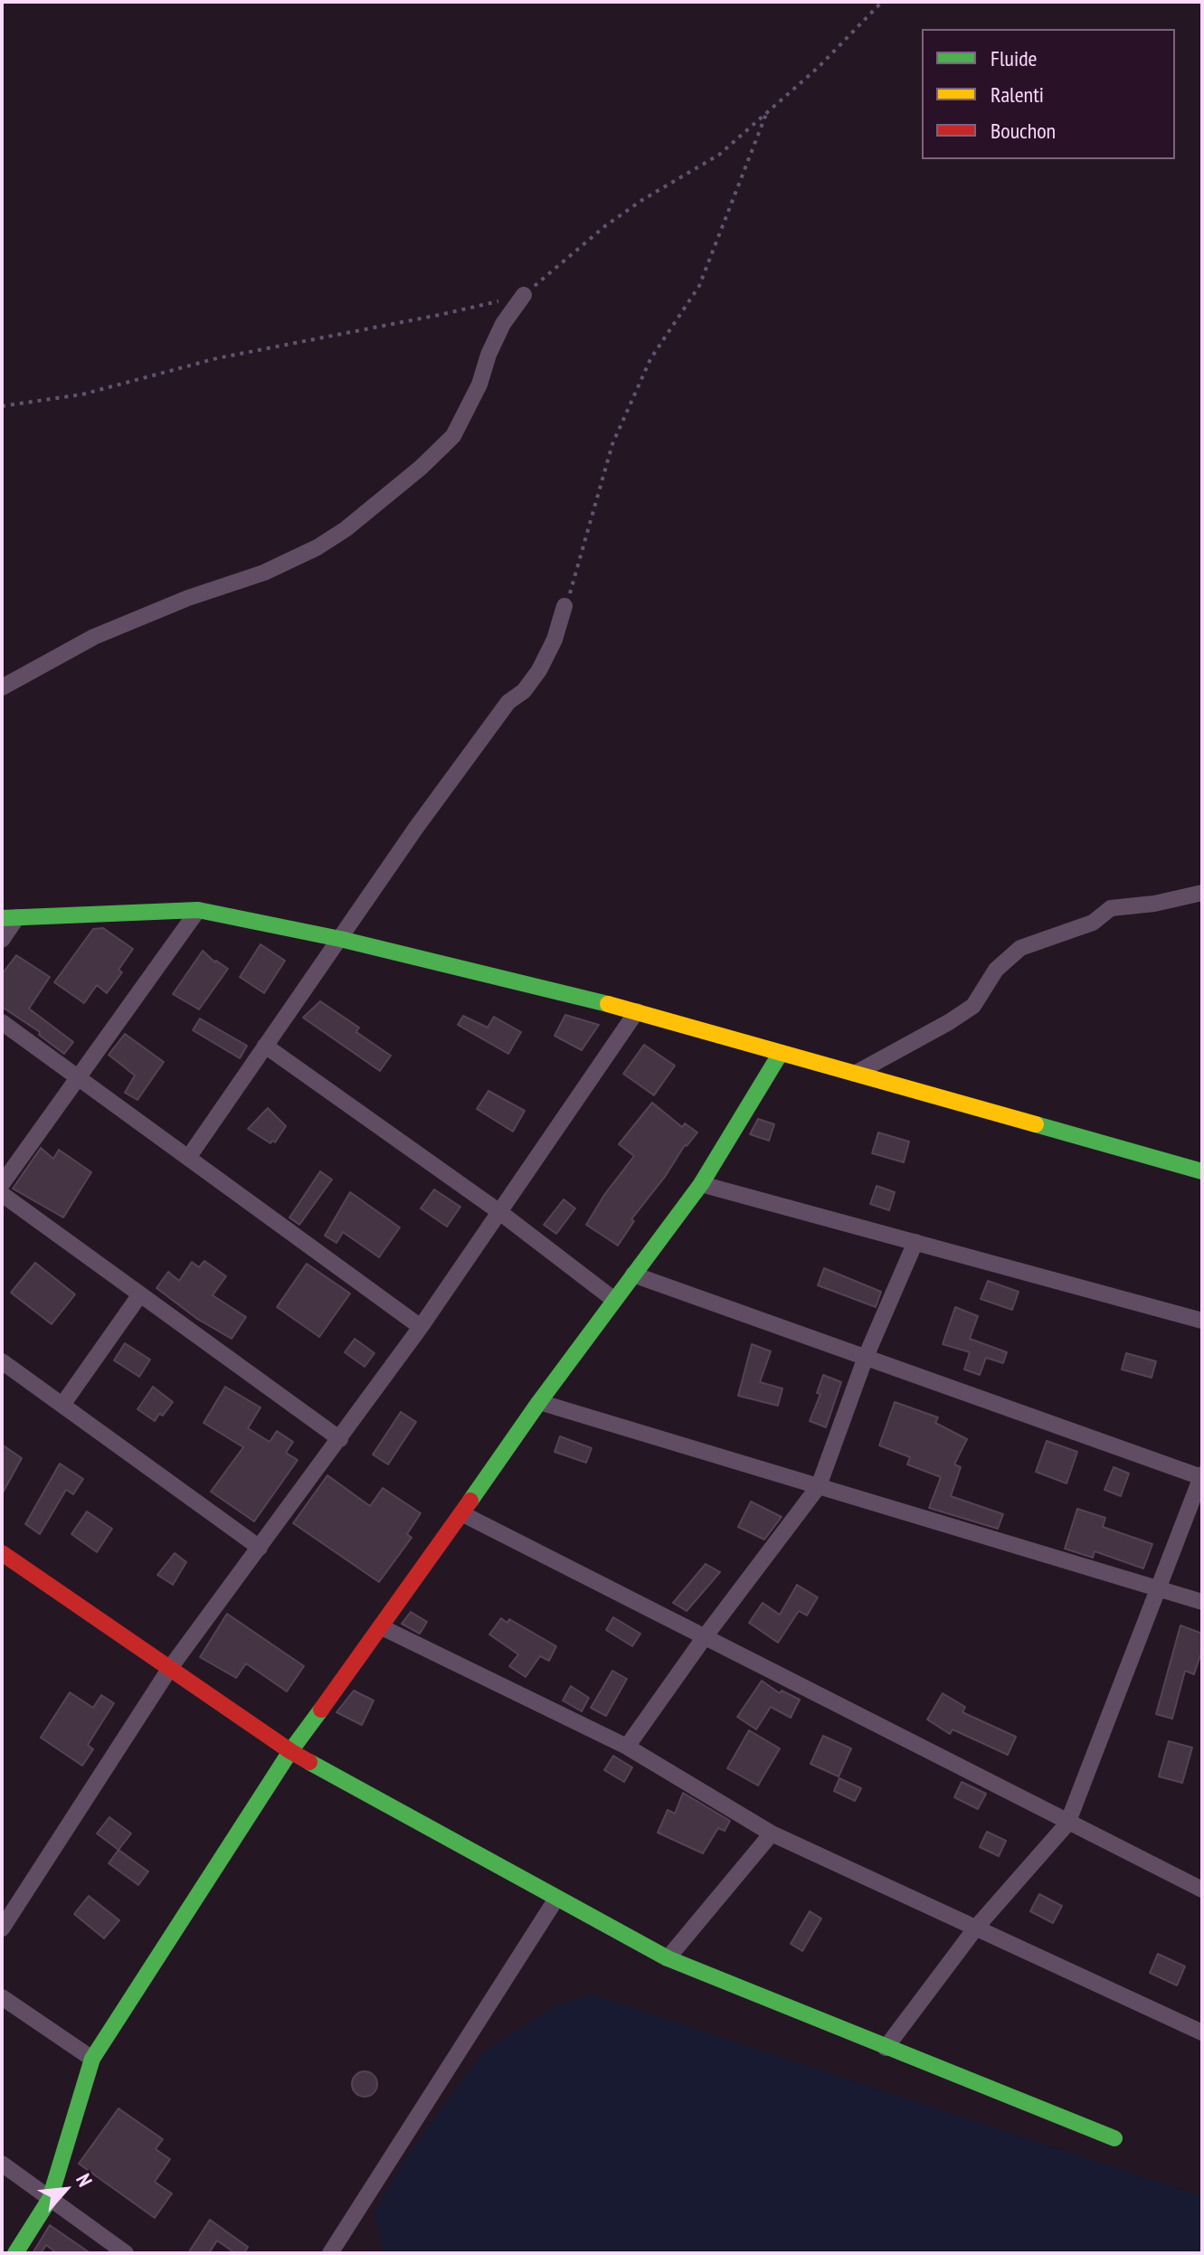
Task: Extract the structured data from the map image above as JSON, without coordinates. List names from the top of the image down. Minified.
{"legend":["Fluide","Ralenti","Bouchon"],"north":"top right"}
